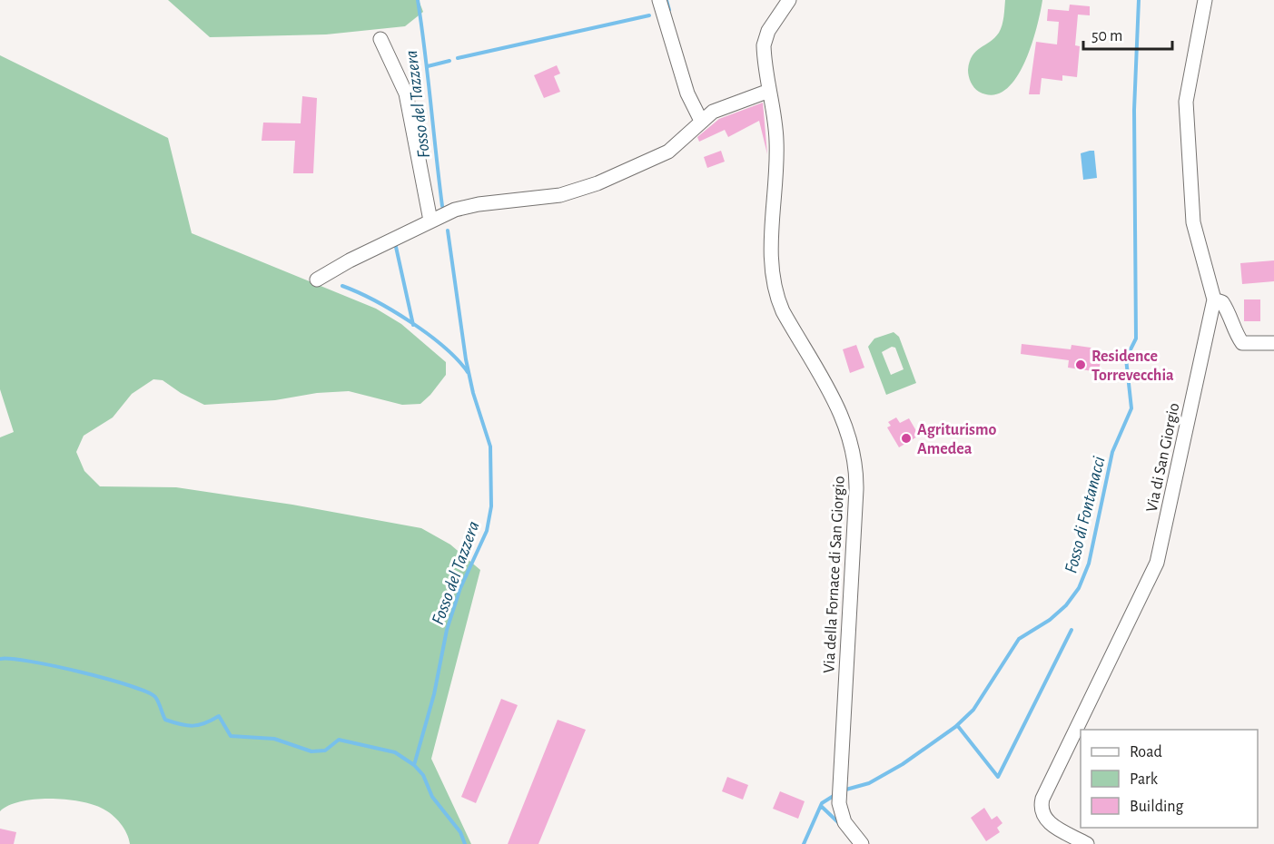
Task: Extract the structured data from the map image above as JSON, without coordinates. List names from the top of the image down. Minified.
{"streets":{"street":["Via di San Giorgio","Via della Fornace di San Giorgio"]},"water":["Fosso del Tazzera","Fosso di Fontanacci"],"places":["Residence Torrevecchia","Agriturismo Amedea"],"legend":["Road","Park","Building"],"scale_bar":"50 m"}
